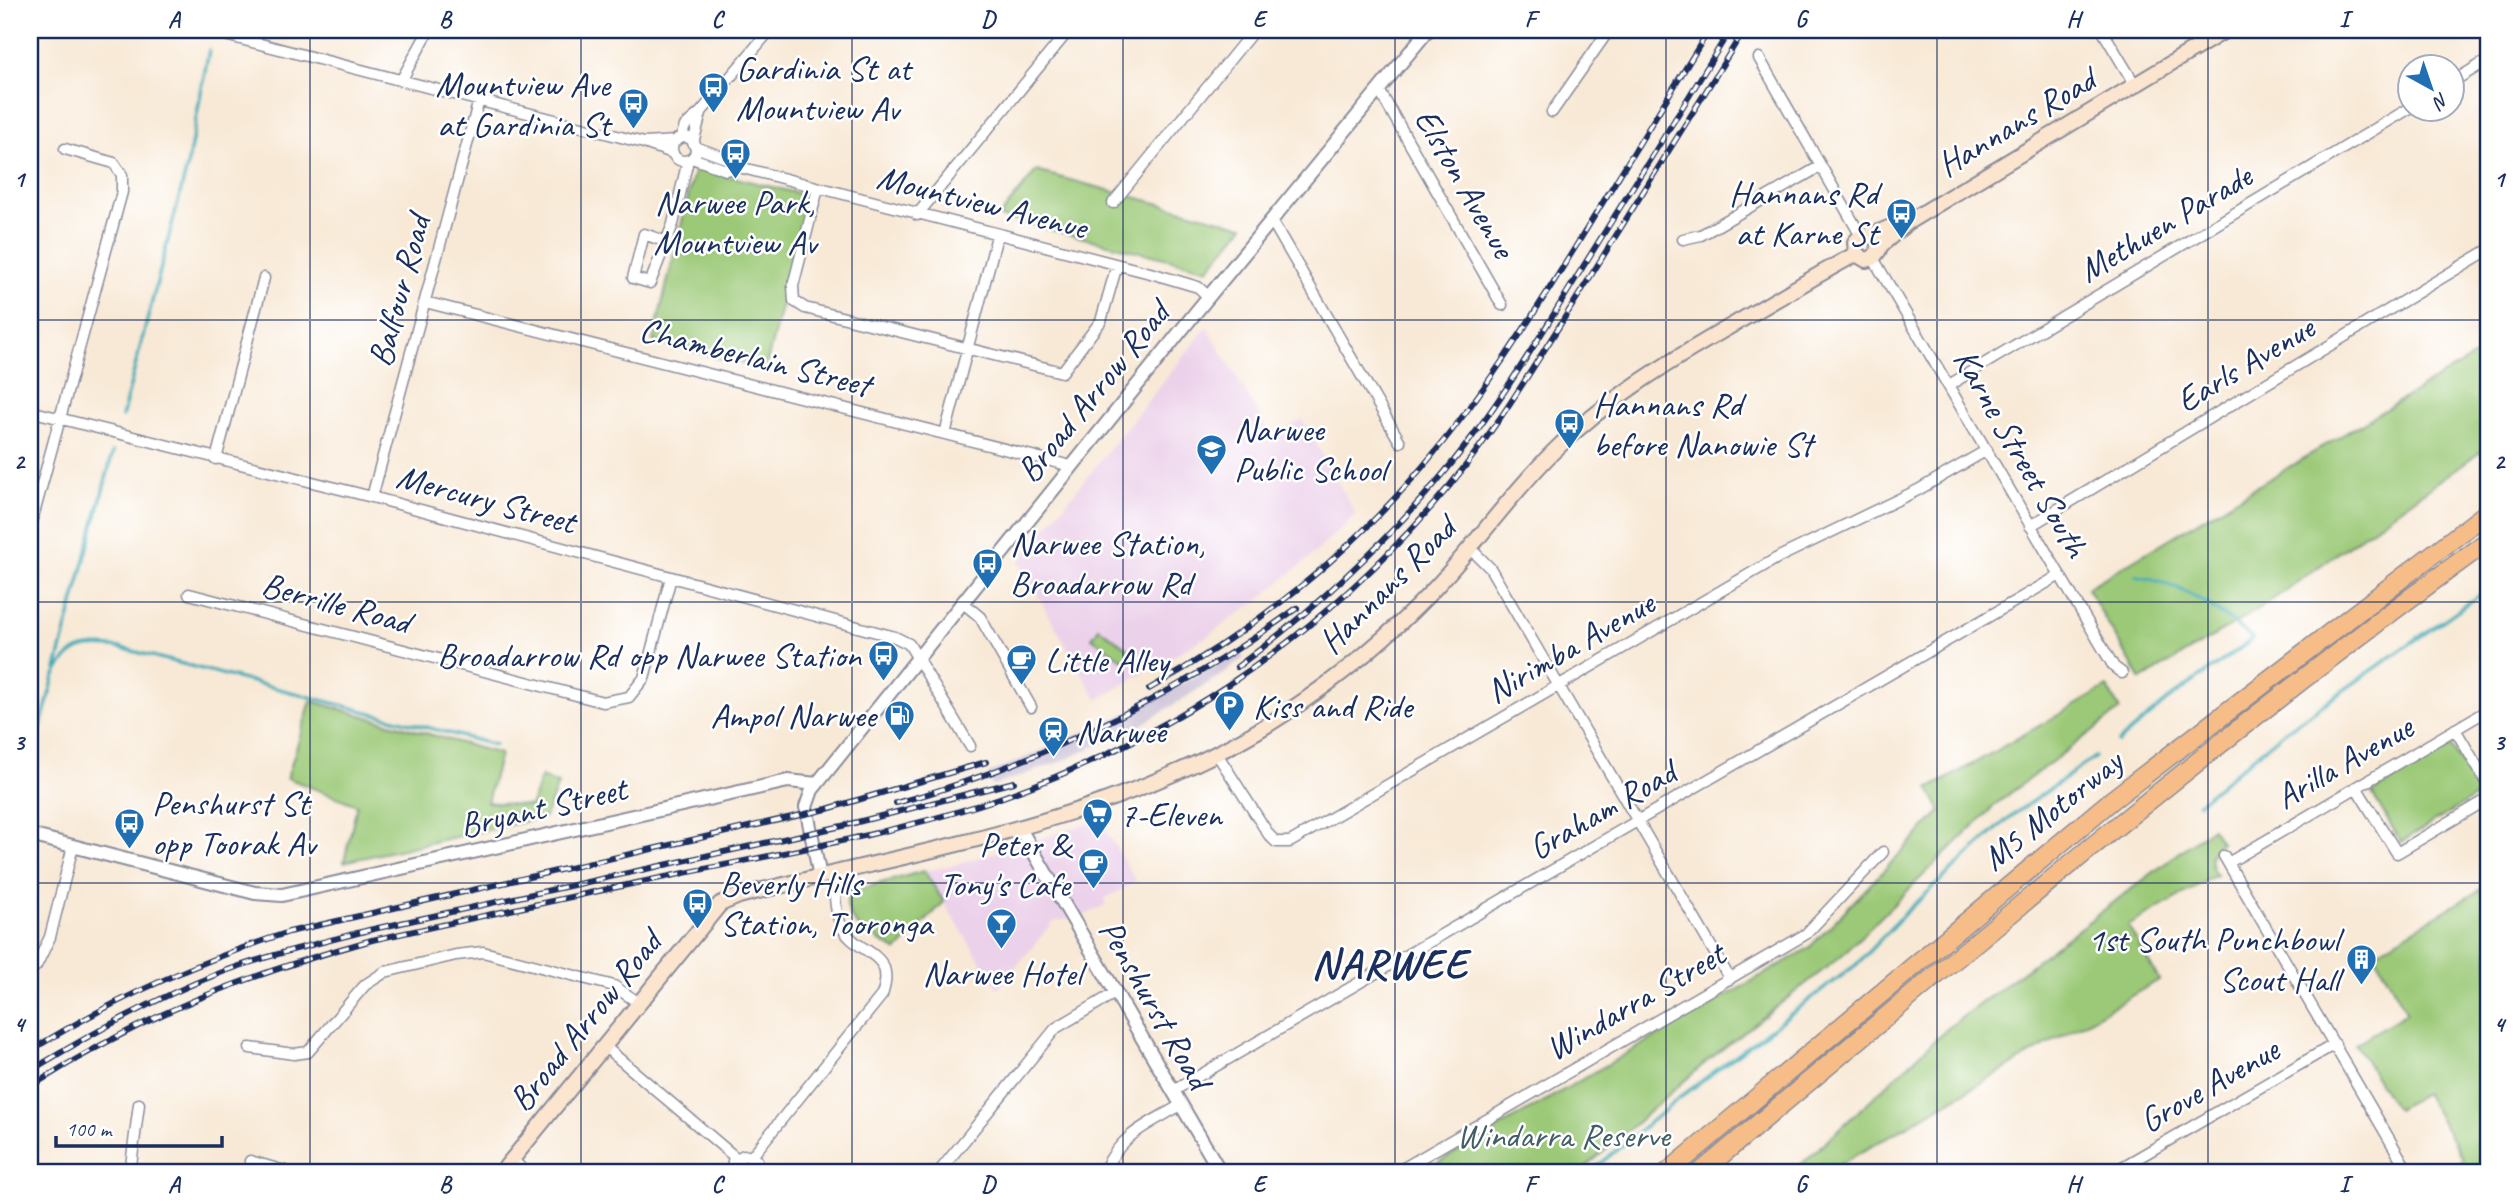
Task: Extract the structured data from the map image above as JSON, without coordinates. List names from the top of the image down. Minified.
{"streets":{"highway":["M5 Motorway"],"main road":["Hannans Road","Broad Arrow Road"],"street":["Elston Avenue","Mountview Avenue","Methuen Parade","Balfour Road","Chamberlain Street","Earls Avenue","Karne Street South","Mercury Street","Berrille Road","Nirimba Avenue","Arilla Avenue","Bryant Street","Graham Road","Windarra Street","Penshurst Road","Grove Avenue"]},"crossings":[["Hannans Road","Broad Arrow Road"],["Hannans Road","Karne Street South"],["Hannans Road","Nirimba Avenue"],["Hannans Road","Penshurst Road"],["Elston Avenue","Broad Arrow Road"],["Mountview Avenue","Broad Arrow Road"],["Methuen Parade","Karne Street South"],["Balfour Road","Chamberlain Street"],["Balfour Road","Mercury Street"],["Chamberlain Street","Broad Arrow Road"],["Earls Avenue","Karne Street South"],["Broad Arrow Road","Mercury Street"],["Broad Arrow Road","Bryant Street"],["Karne Street South","Nirimba Avenue"],["Karne Street South","Graham Road"],["Mercury Street","Berrille Road"],["Arilla Avenue","Grove Avenue"],["Graham Road","Penshurst Road"]],"districts":["NARWEE"],"parks":["Windarra Reserve"],"places":{"bus stop":["Gardinia St at Mountview Av","Mountview Ave at Gardinia St","Narwee Park, Mountview Av","Hannans Rd at Karne St","Hannans Rd before Nanowie St","Narwee Station, Broadarrow Rd","Broadarrow Rd opp Narwee Station","Penshurst St opp Toorak Av","Beverly Hills Station, Tooronga"],"school or university":["Narwee Public School"],"cafe":["Little Alley","Peter & Tony's Cafe"],"parking":["Kiss and Ride"],"fuel station":["Ampol Narwee"],"station":["Narwee"],"supermarket":["7-Eleven"],"bar":["Narwee Hotel"],"building":["1st South Punchbowl Scout Hall"]},"scale_bar":"100 m","north":"bottom right","grid":{"columns":["A","B","C","D","E","F","G","H","I"],"rows":["1","2","3","4"]}}
